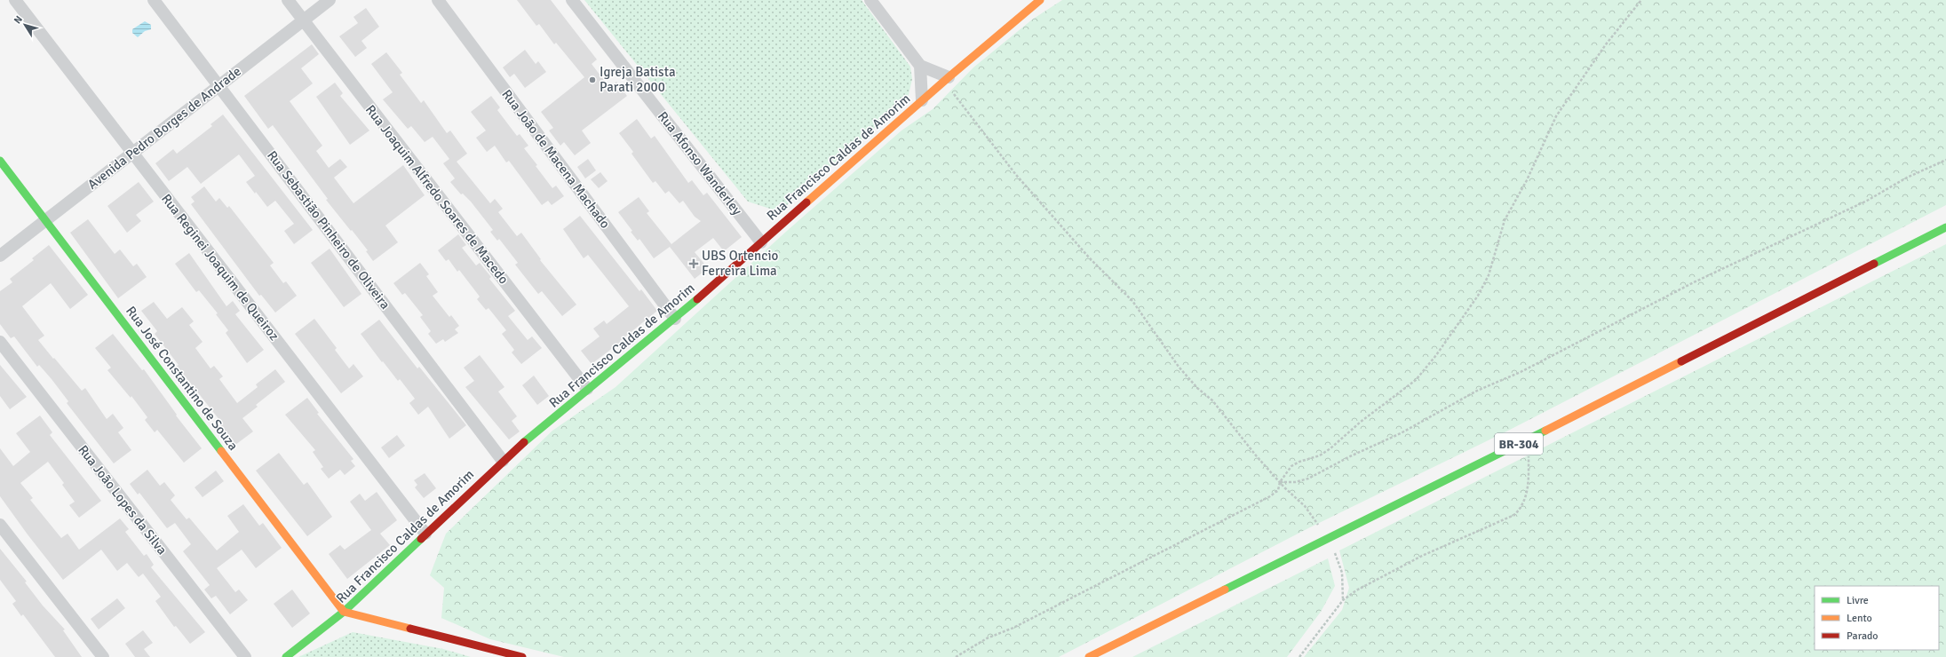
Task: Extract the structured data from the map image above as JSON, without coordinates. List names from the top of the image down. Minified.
{"streets":{"main road":["Rua Francisco Caldas de Amorim","Rua José Constantino de Souza","BR-304"],"street":["Avenida Pedro Borges de Andrade","Rua João de Macena Machado","Rua Afonso Wanderley","Rua Joaquim Alfredo Soares de Macedo","Rua Sebastião Pinheiro de Oliveira","Rua Reginei Joaquim de Queiroz","Rua João Lopes da Silva"]},"crossings":[["Avenida Pedro Borges de Andrade","Rua Joaquim Alfredo Soares de Macedo"],["Avenida Pedro Borges de Andrade","Rua Sebastião Pinheiro de Oliveira"],["Avenida Pedro Borges de Andrade","Rua Reginei Joaquim de Queiroz"],["Avenida Pedro Borges de Andrade","Rua José Constantino de Souza"],["Rua Francisco Caldas de Amorim","Rua João de Macena Machado"],["Rua Francisco Caldas de Amorim","Rua Afonso Wanderley"],["Rua Francisco Caldas de Amorim","Rua Joaquim Alfredo Soares de Macedo"],["Rua Francisco Caldas de Amorim","Rua Sebastião Pinheiro de Oliveira"],["Rua Francisco Caldas de Amorim","Rua Reginei Joaquim de Queiroz"],["Rua Francisco Caldas de Amorim","Rua José Constantino de Souza"]],"places":{"other":["Igreja Batista Parati 2000"],"health":["UBS Ortencio Ferreira Lima"]},"legend":["Livre","Lento","Parado"],"north":"top left"}
